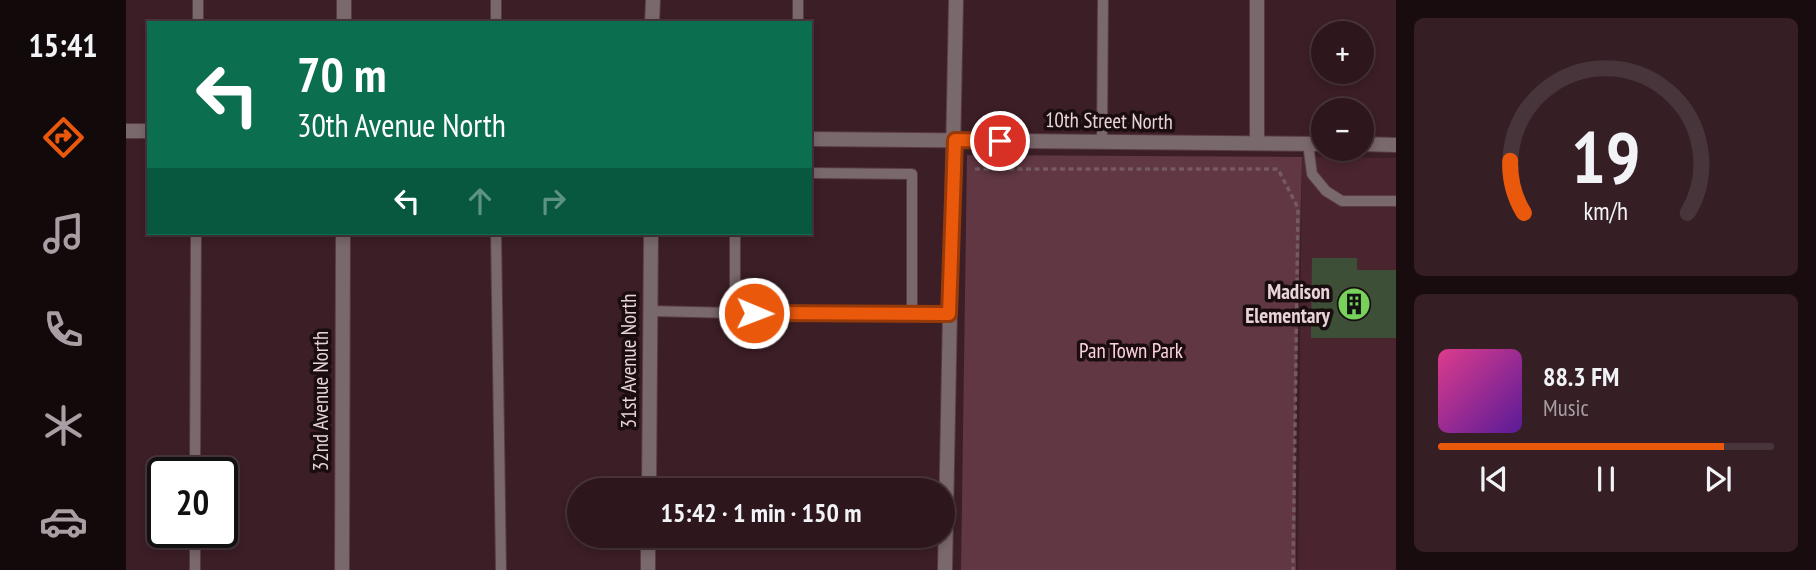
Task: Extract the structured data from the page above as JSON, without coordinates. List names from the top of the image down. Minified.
{"streets":{"street":["10th Street North","31st Avenue North","32nd Avenue North"]},"parks":["Pan Town Park"],"places":{"building":["Madison Elementary"]},"page":{"tabs":"15:41","map_buttons":["+","−"],"turn":["70 m","30th Avenue North"],"song":["88.3 FM","Music"],"limit":"20","trip":"15:42 · 1 min · 150 m","gauge":["19","km/h"]}}
